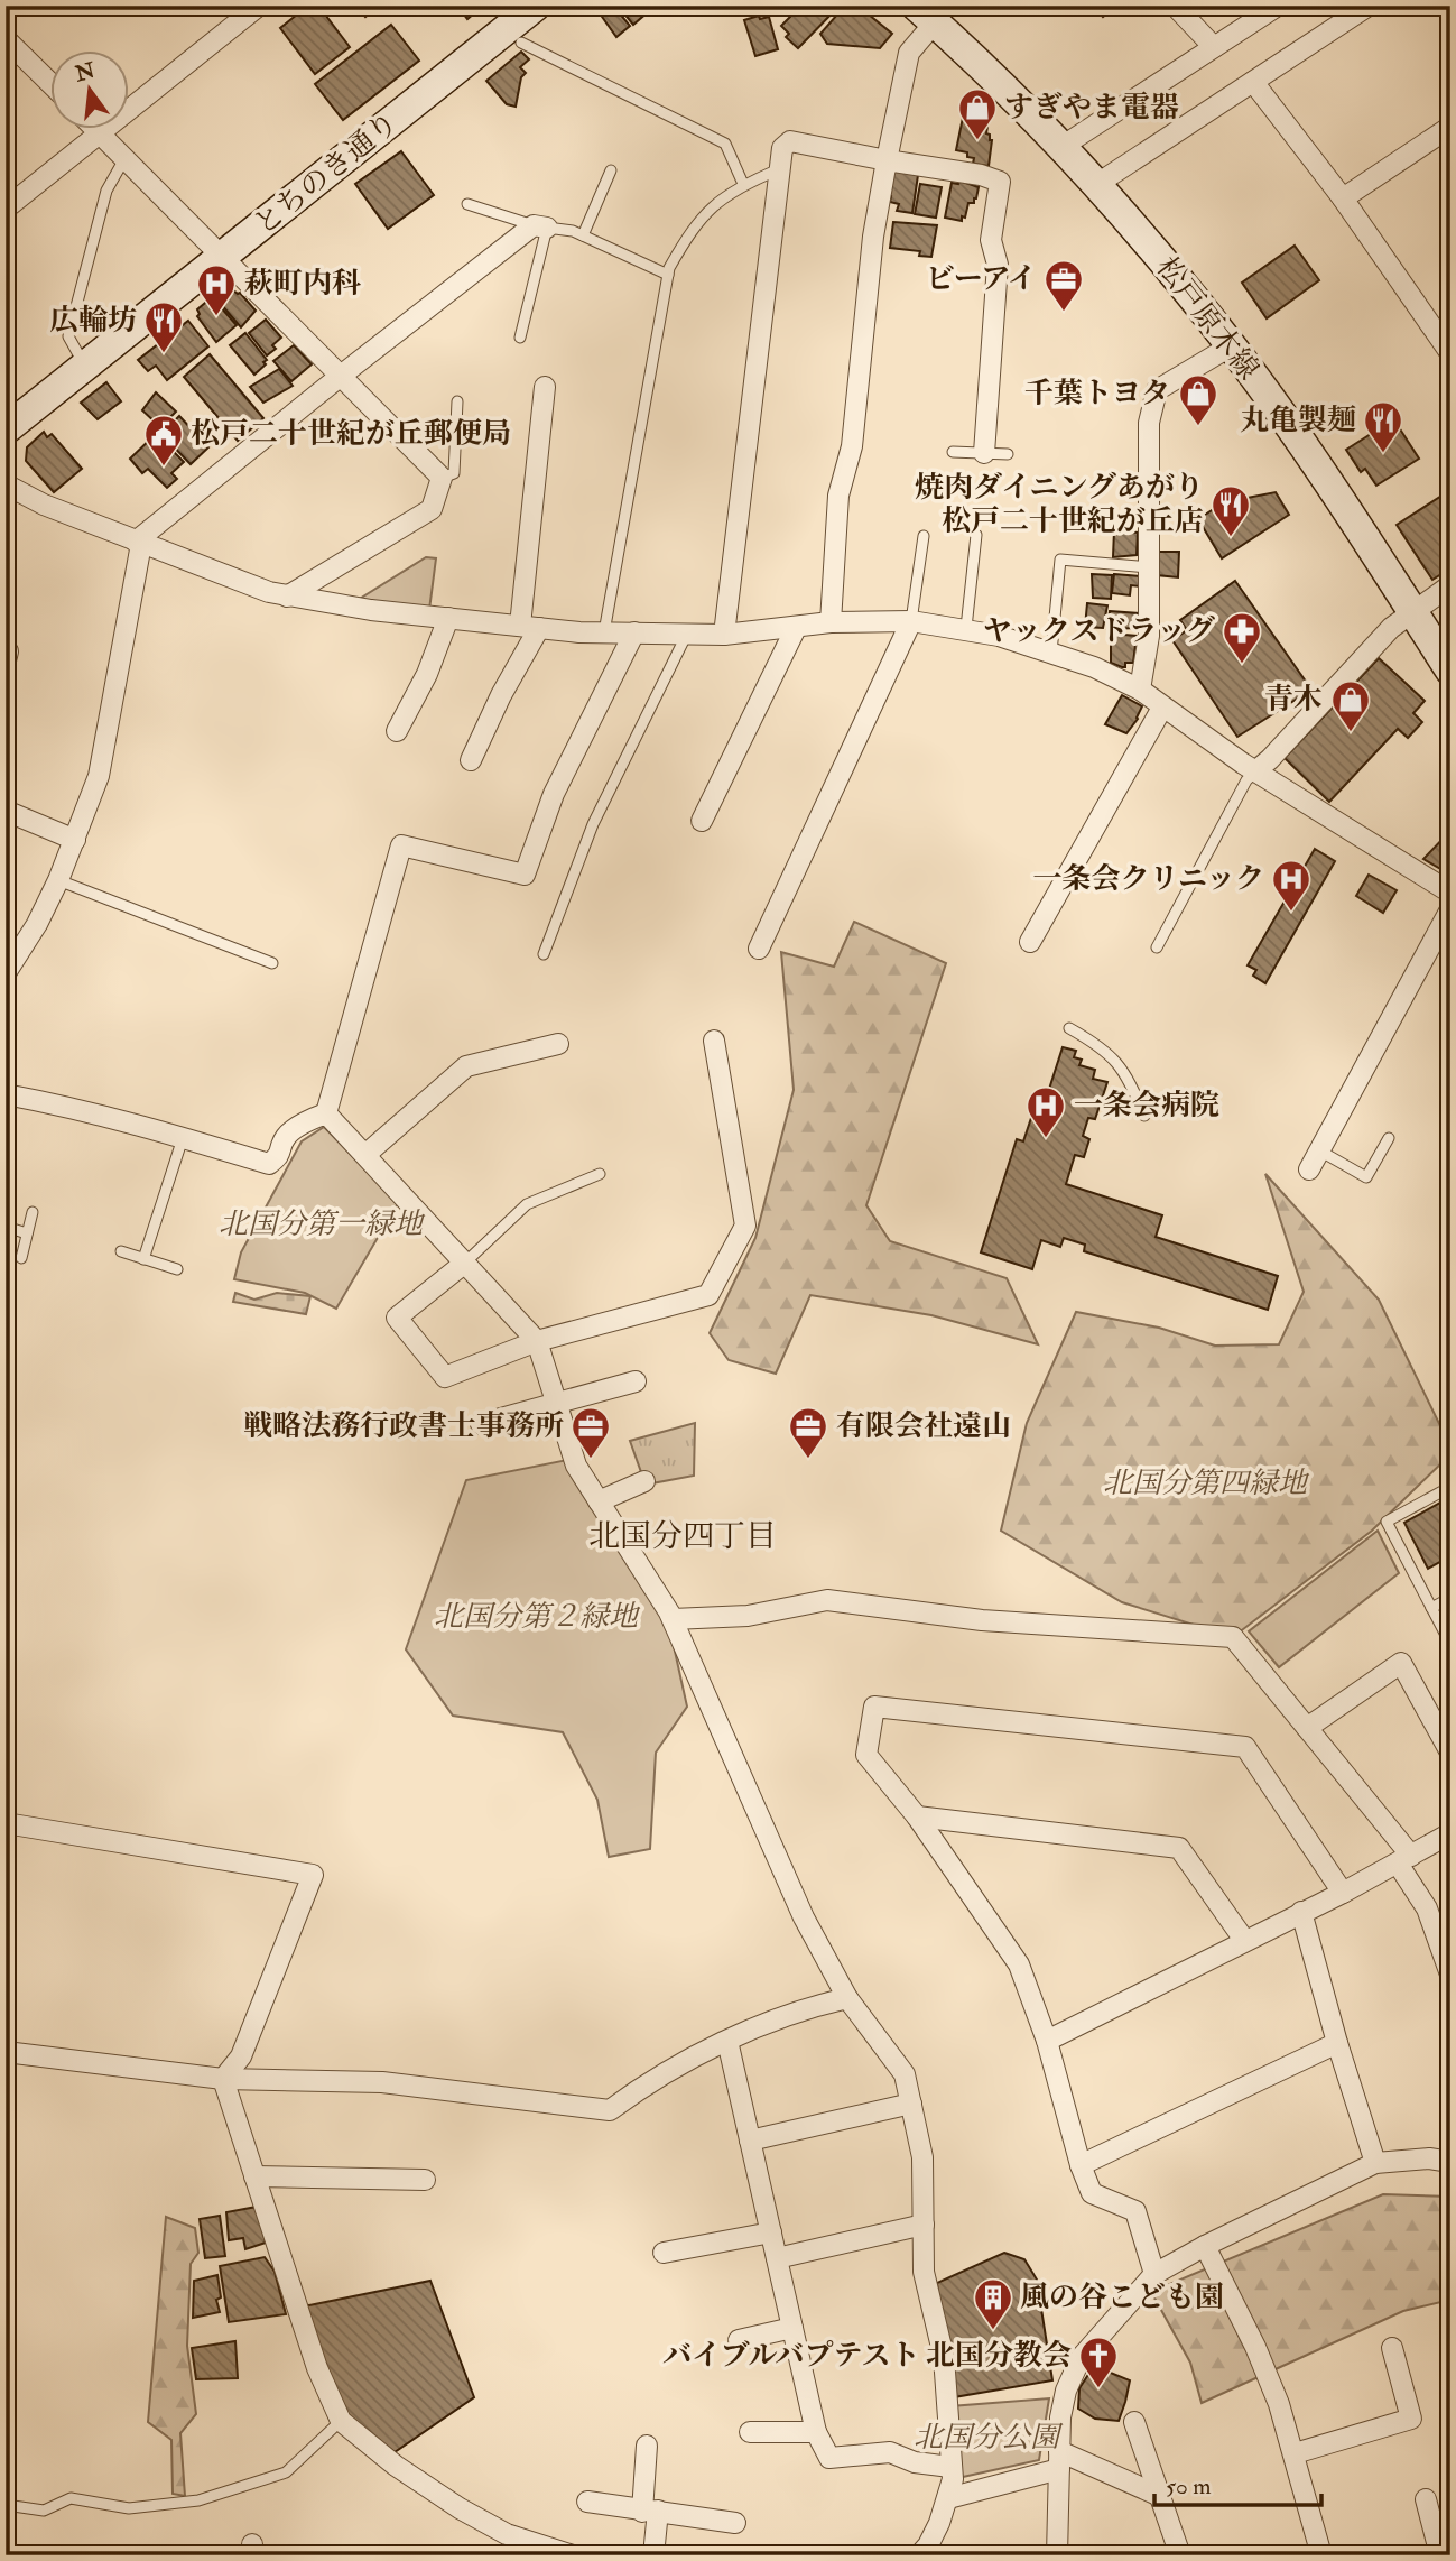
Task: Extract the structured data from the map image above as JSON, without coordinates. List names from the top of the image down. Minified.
{"streets":{"main road":["とちのき通り","松戸原木線"]},"districts":["北国分四丁目"],"parks":["北国分第一緑地","北国分第四緑地","北国分第２緑地","北国分公園"],"places":{"shop":["すぎやま電器","千葉トヨタ","青木"],"office":["ビーアイ","戦略法務行政書士事務所","有限会社遠山"],"hospital":["萩町内科","一条会クリニック","一条会病院"],"restaurant":["広輪坊","丸亀製麺","焼肉ダイニングあがり 松戸二十世紀が丘店"],"public building":["松戸二十世紀が丘郵便局"],"pharmacy":["ヤックスドラッグ"],"building":["風の谷こども園"],"church":["バイブルバプテスト 北国分教会"]},"scale_bar":"50 m","north":"top"}
